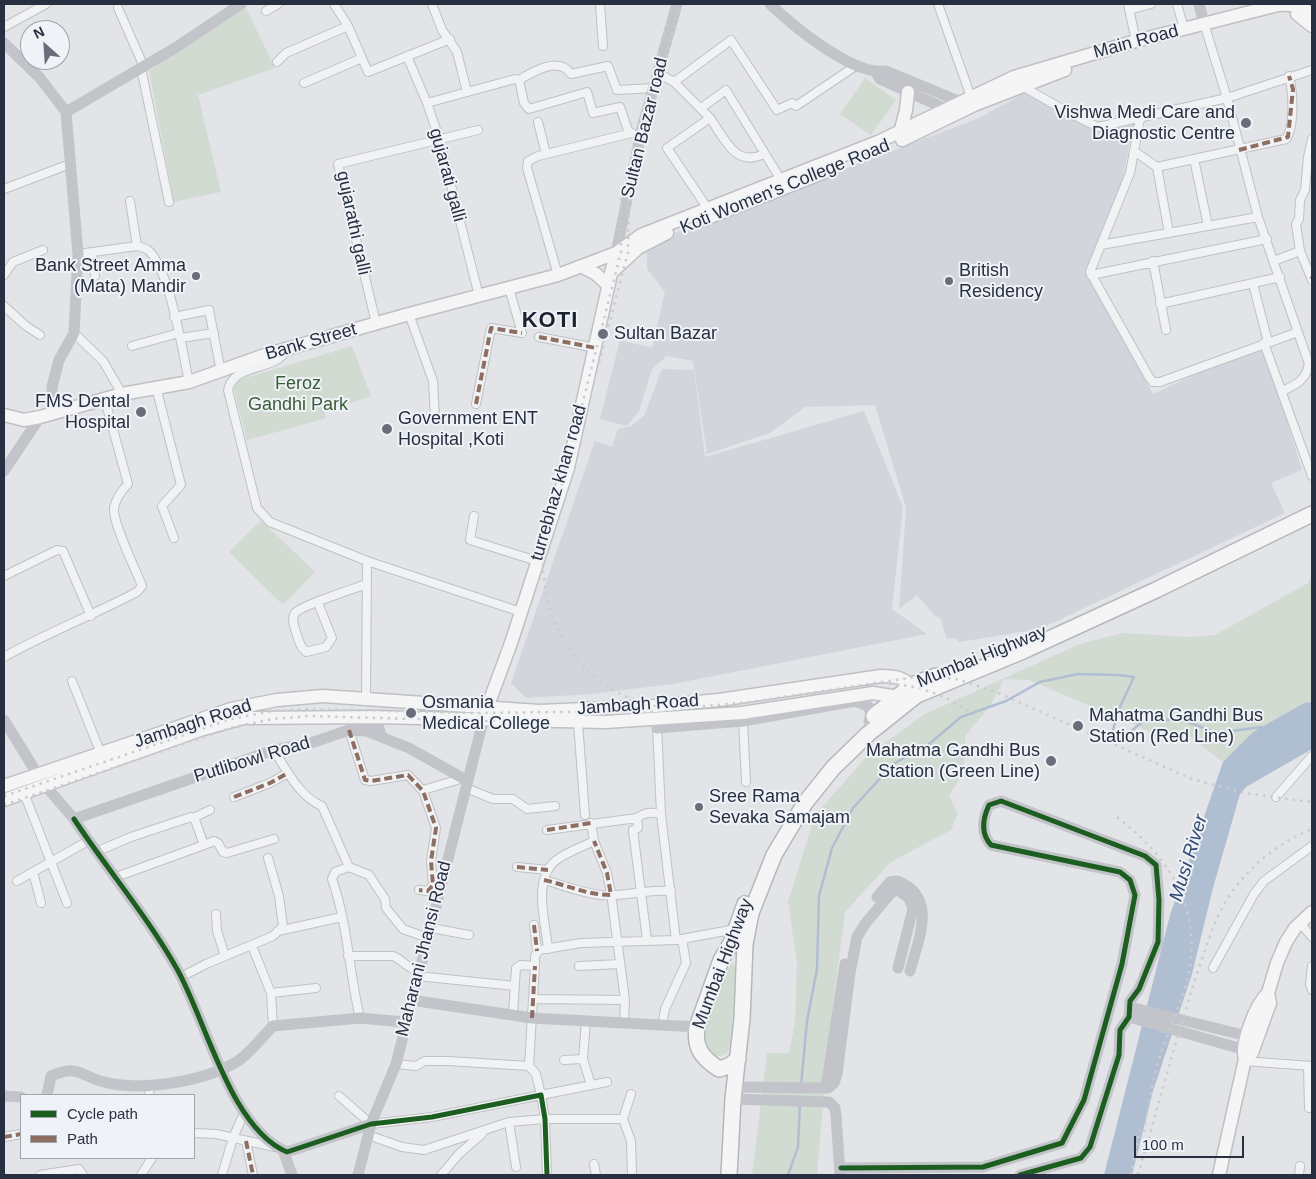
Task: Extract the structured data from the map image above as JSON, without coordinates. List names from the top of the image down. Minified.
{"streets":{"highway":["Mumbai Highway"],"main road":["Main Road","Koti Women's College Road","Bank Street","turrebhaz khan road","Jambagh Road"],"street":["Sultan Bazar road","gujarati galli","gujarathi galli","Putlibowl Road","Maharani Jhansi Road"]},"crossings":[["Main Road","Koti Women's College Road"],["Sultan Bazar road","Koti Women's College Road"],["Sultan Bazar road","Bank Street"],["Sultan Bazar road","turrebhaz khan road"],["gujarati galli","gujarathi galli"],["gujarati galli","Bank Street"],["Koti Women's College Road","Bank Street"],["Koti Women's College Road","turrebhaz khan road"],["gujarathi galli","Bank Street"],["Bank Street","turrebhaz khan road"],["turrebhaz khan road","Jambagh Road"],["turrebhaz khan road","Maharani Jhansi Road"],["Mumbai Highway","Jambagh Road"],["Jambagh Road","Maharani Jhansi Road"],["Putlibowl Road","Maharani Jhansi Road"]],"districts":["KOTI"],"water":["Musi River"],"parks":["Feroz Gandhi Park"],"places":["Vishwa Medi Care and Diagnostic Centre","Bank Street Amma (Mata) Mandir","British Residency","Sultan Bazar","FMS Dental Hospital","Government ENT Hospital ,Koti","Osmania Medical College","Mahatma Gandhi Bus Station (Red Line)","Mahatma Gandhi Bus Station (Green Line)","Sree Rama Sevaka Samajam"],"legend":["Cycle path","Path"],"scale_bar":"100 m","north":"top left"}
